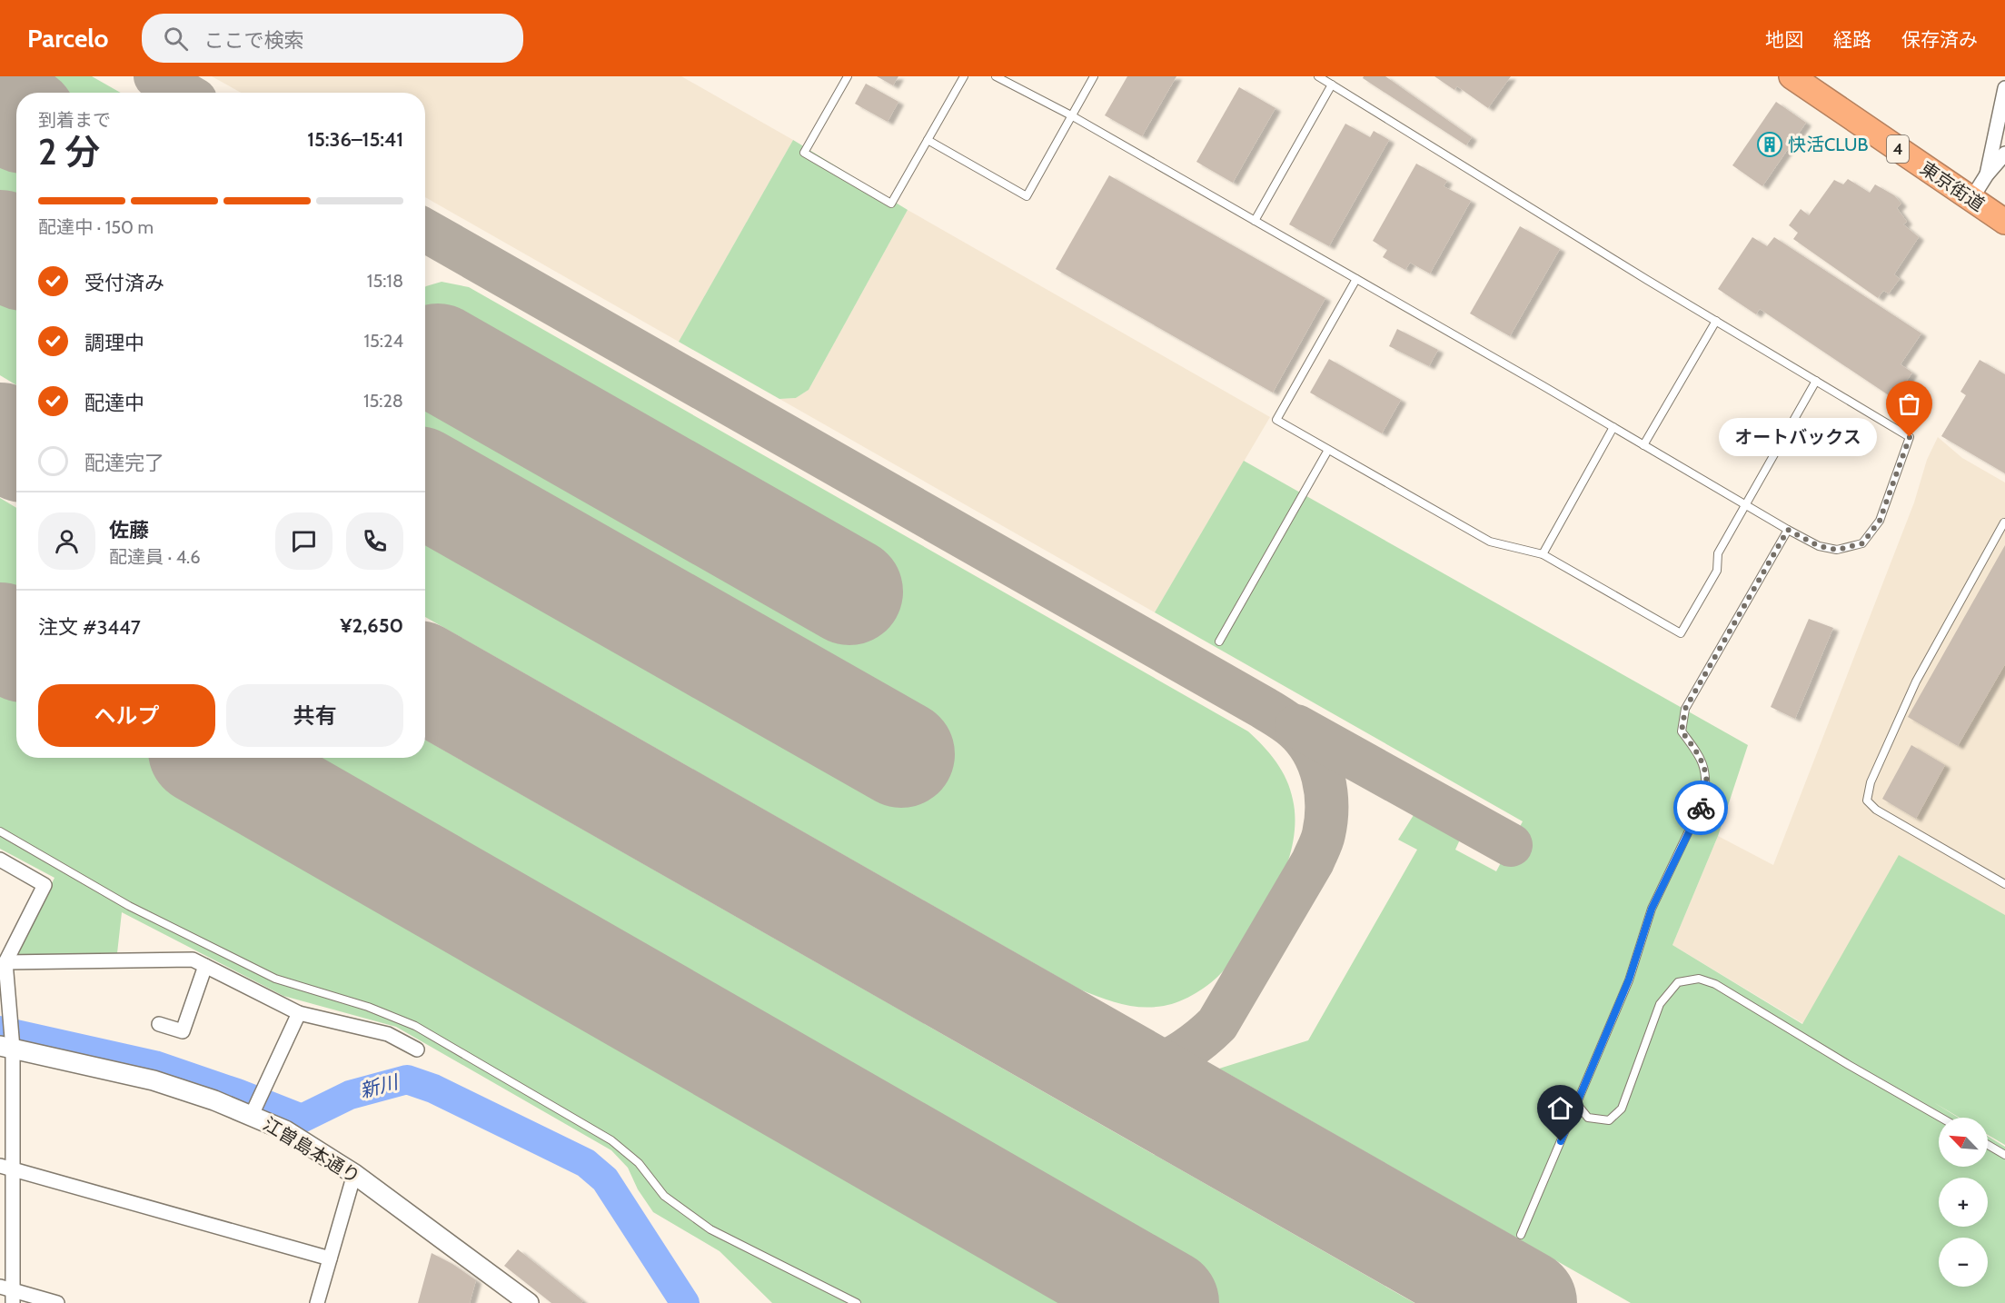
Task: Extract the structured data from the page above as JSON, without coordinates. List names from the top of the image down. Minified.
{"streets":{"highway":["4","東京街道"],"street":["江曽島本通り"]},"water":["新川"],"places":{"building":["快活CLUB"],"other":["オートバックス"]},"north":"top left","page":{"header":"Parcelo","search":"ここで検索","nav":["地図","経路","保存済み"],"heading":["2 分","到着まで","15:36–15:41"],"panel":["佐藤","配達員 · 4.6","注文 #3447","¥2,650"],"bar":"配達中 · 150 m","list":[["受付済み","15:18"],["調理中","15:24"],["配達中","15:28"],"配達完了"],"bubble":"オートバックス","buttons":["ヘルプ","共有"],"map_buttons":["+","−"]}}
